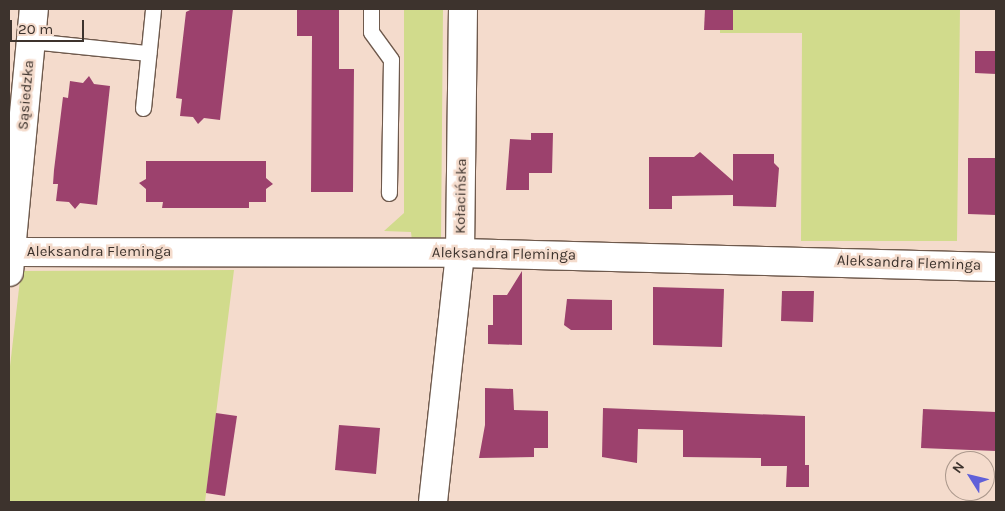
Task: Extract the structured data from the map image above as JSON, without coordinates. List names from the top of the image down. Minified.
{"streets":{"street":["Sąsiedzka","Kołacińska","Aleksandra Fleminga"]},"crossings":[["Sąsiedzka","Aleksandra Fleminga"],["Kołacińska","Aleksandra Fleminga"]],"scale_bar":"20 m","north":"top left"}
